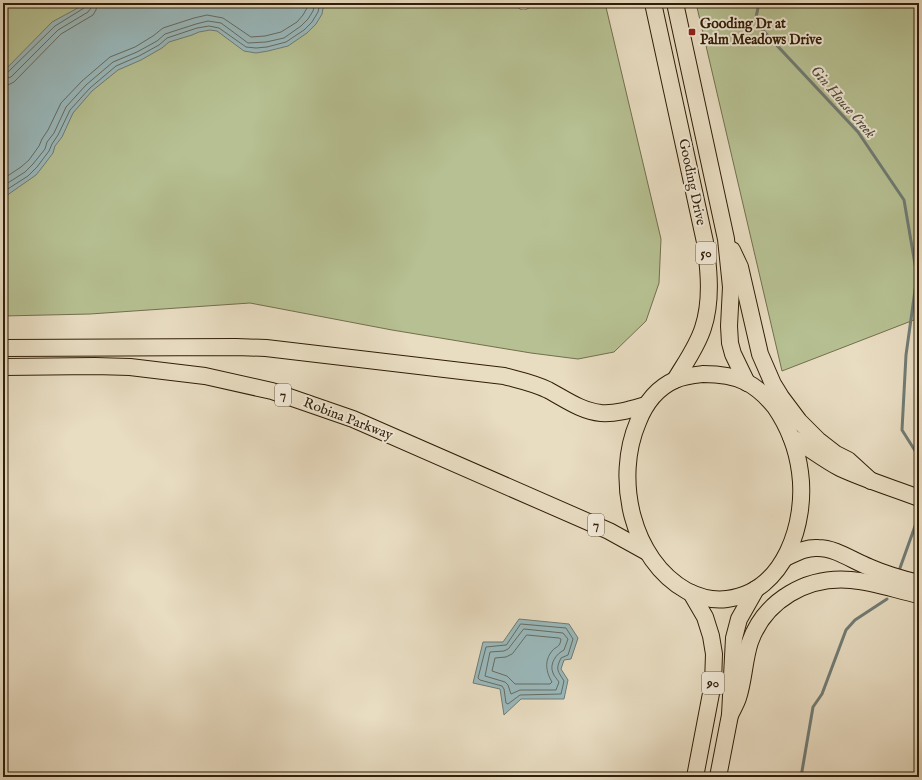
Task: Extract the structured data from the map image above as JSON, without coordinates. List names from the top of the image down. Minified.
{"streets":{"main road":["Gooding Drive","50","7","Robina Parkway","90"]},"crossings":[["Gooding Drive","90"],["Robina Parkway","90"]],"water":["Gin House Creek"],"places":{"transit":["Gooding Dr at Palm Meadows Drive"]}}
